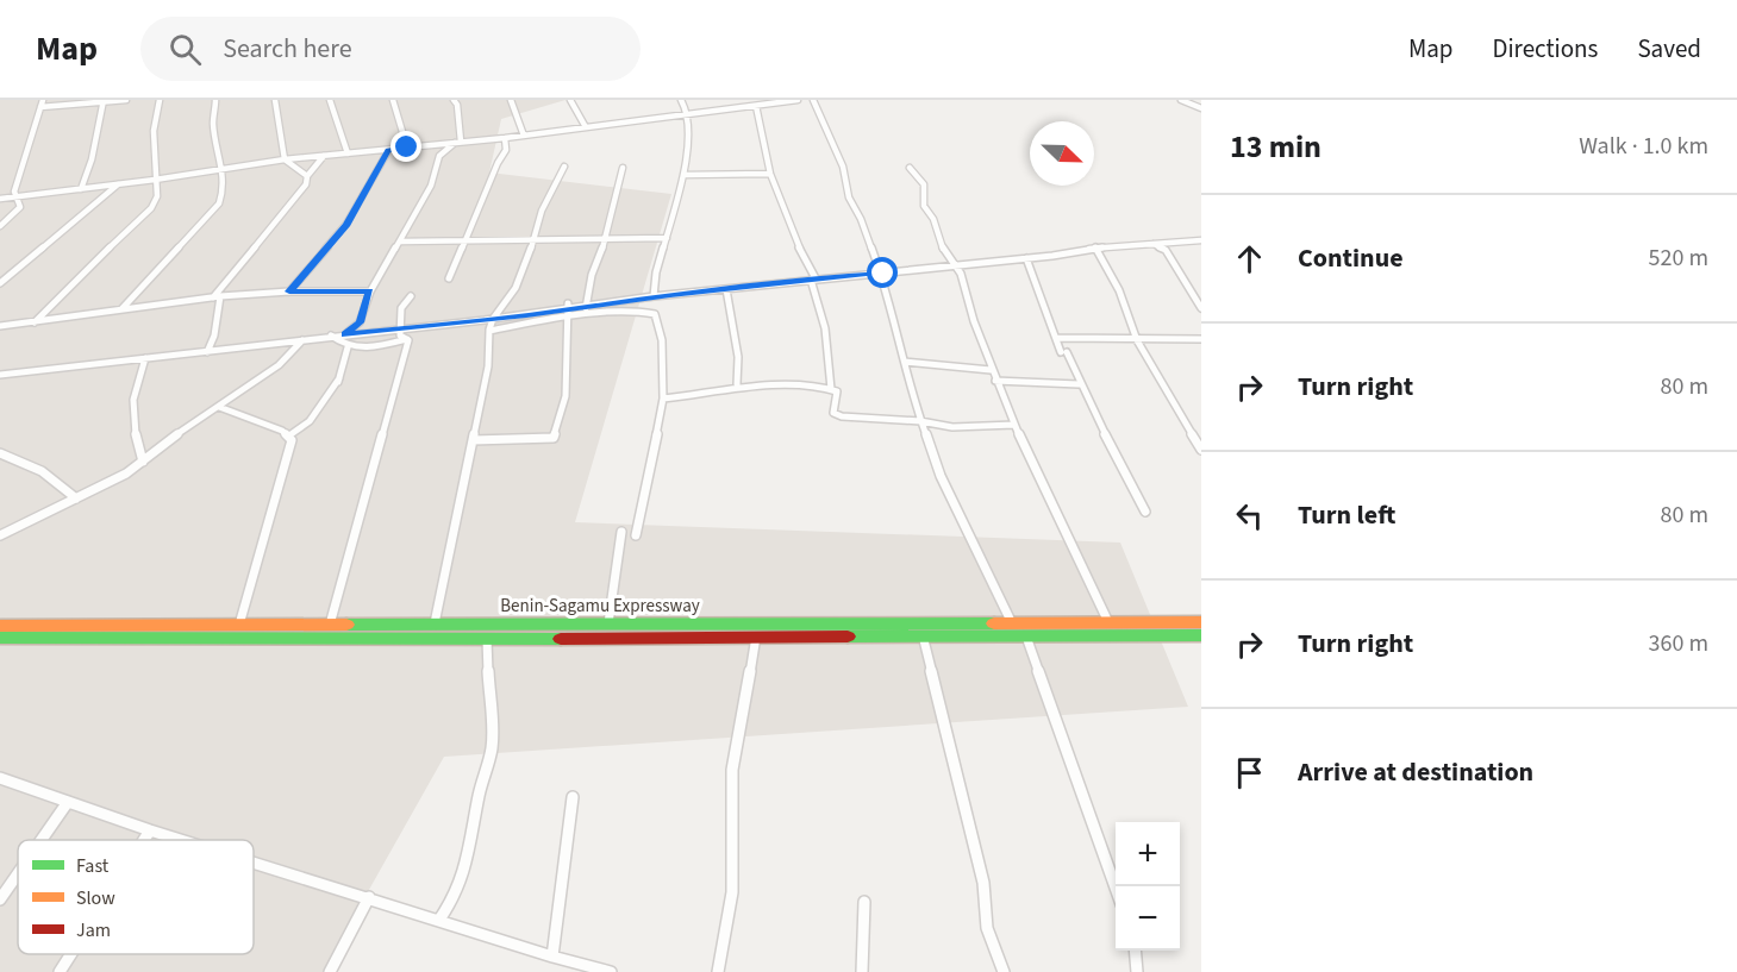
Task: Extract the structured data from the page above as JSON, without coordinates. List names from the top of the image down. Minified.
{"streets":{"highway":["Benin-Sagamu Expressway"]},"legend":["Fast","Slow","Jam"],"north":"bottom right","page":{"header":"Map","search":"Search here","nav":["Map","Directions","Saved"],"heading":["13 min","Walk · 1.0 km"],"list":[["Continue","520 m"],["Turn right","80 m"],["Turn left","80 m"],["Turn right","360 m"],"Arrive at destination"],"map_buttons":["+","−"]}}
